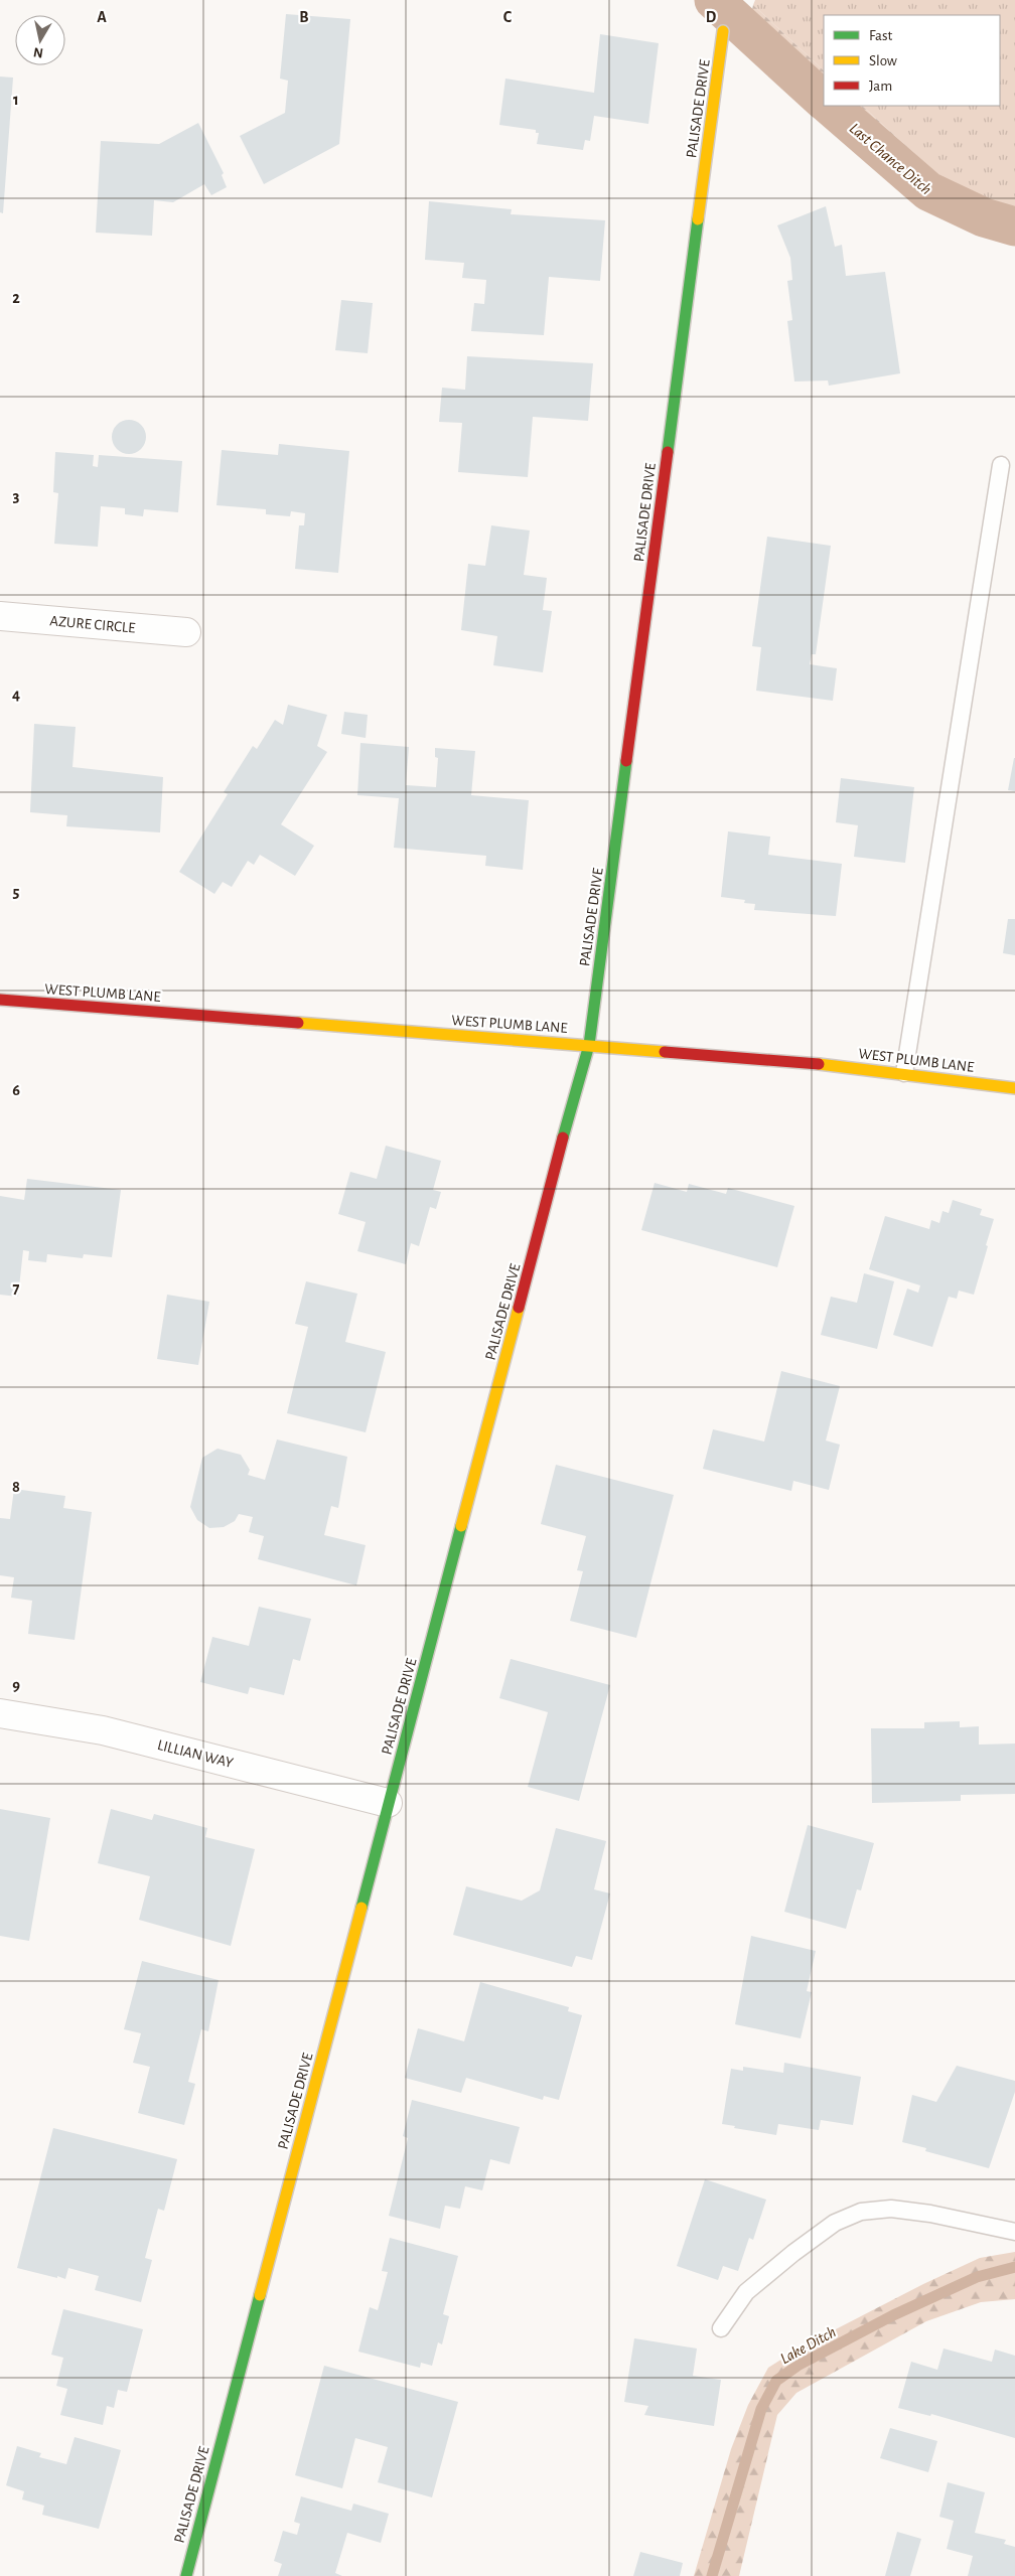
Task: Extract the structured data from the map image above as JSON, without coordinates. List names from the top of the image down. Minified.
{"streets":{"street":["PALISADE DRIVE","AZURE CIRCLE","WEST PLUMB LANE","LILLIAN WAY"]},"crossings":[["PALISADE DRIVE","WEST PLUMB LANE"],["PALISADE DRIVE","LILLIAN WAY"]],"water":["Last Chance Ditch","Lake Ditch"],"legend":["Fast","Slow","Jam"],"north":"bottom","grid":{"columns":["A","B","C","D"],"rows":["1","2","3","4","5","6","7","8","9"]}}
